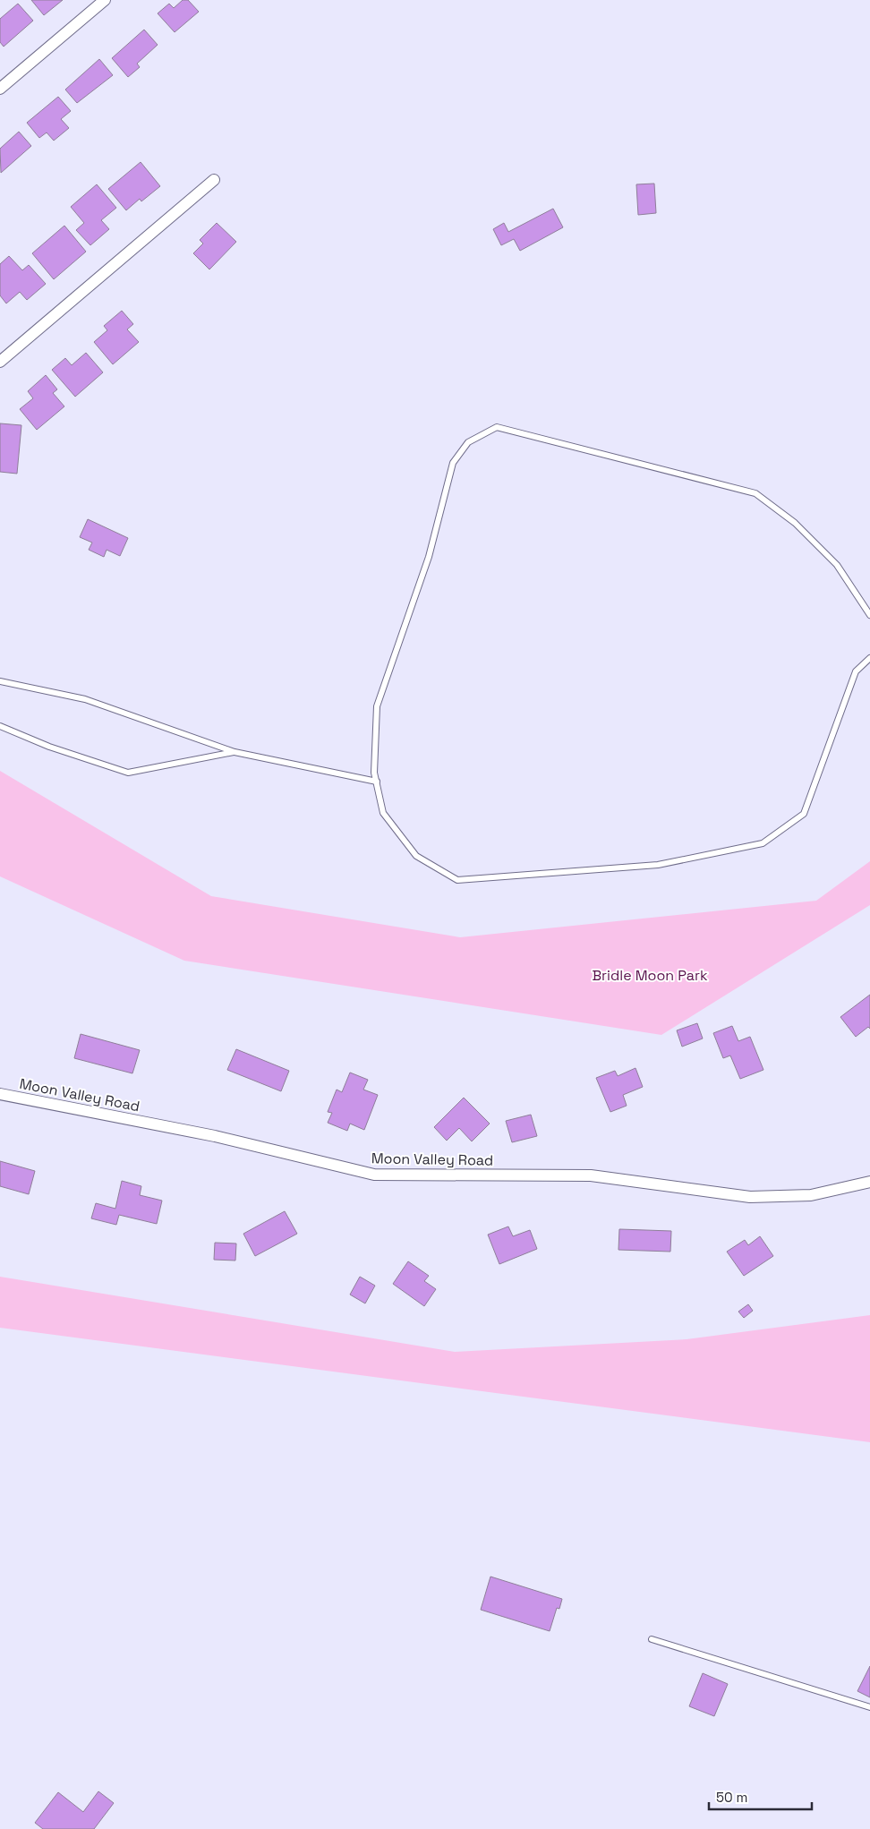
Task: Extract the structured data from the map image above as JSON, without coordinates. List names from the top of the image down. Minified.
{"streets":{"street":["Moon Valley Road"]},"parks":["Bridle Moon Park"],"scale_bar":"50 m"}
